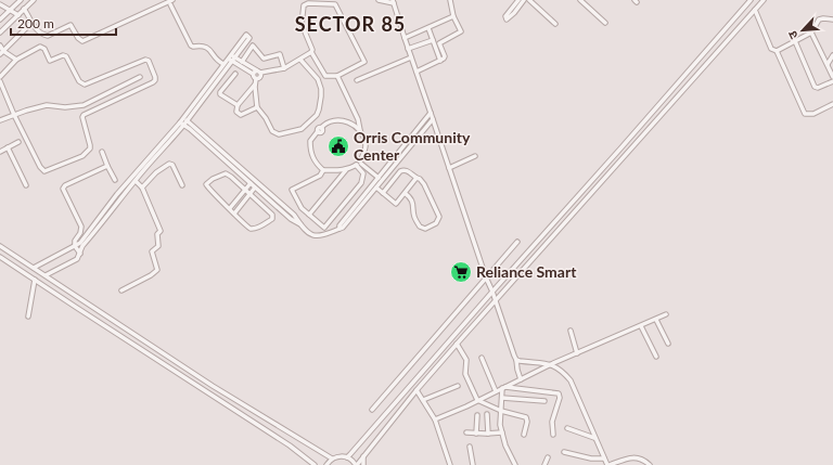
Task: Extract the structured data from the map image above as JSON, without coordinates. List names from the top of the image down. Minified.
{"districts":["SECTOR 85"],"places":{"public building":["Orris Community Center"],"supermarket":["Reliance Smart"]},"scale_bar":"200 m","north":"bottom left"}
